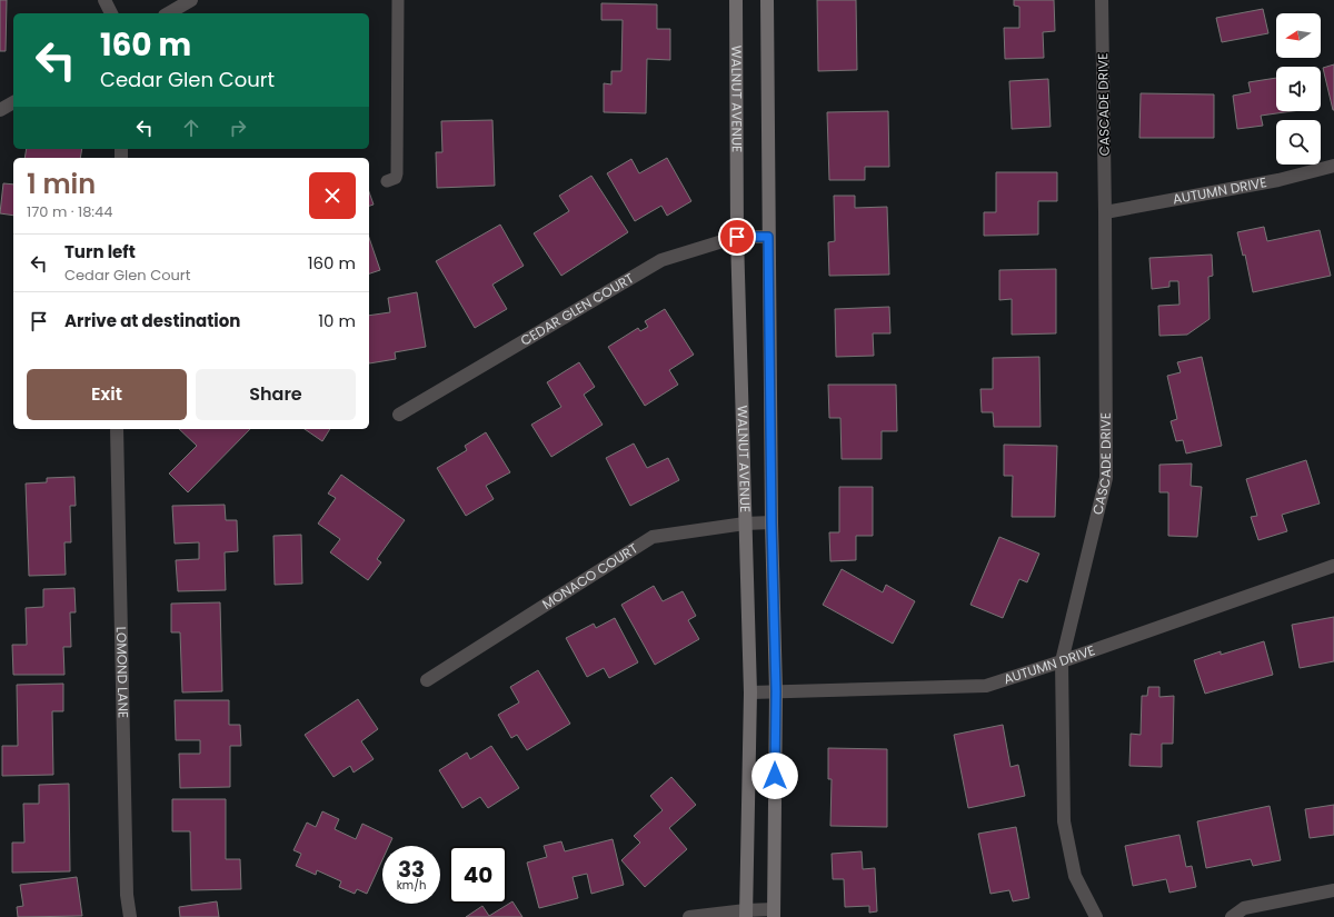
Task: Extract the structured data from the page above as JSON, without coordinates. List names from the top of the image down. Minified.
{"streets":{"street":["WALNUT AVENUE","CASCADE DRIVE","AUTUMN DRIVE","CEDAR GLEN COURT","MONACO COURT","LOMOND LANE"]},"crossings":[["WALNUT AVENUE","AUTUMN DRIVE"],["WALNUT AVENUE","CEDAR GLEN COURT"],["WALNUT AVENUE","MONACO COURT"],["CASCADE DRIVE","AUTUMN DRIVE"]],"north":"left","page":{"turn":["160 m","Cedar Glen Court"],"heading":["1 min","170 m · 18:44"],"list":[{"name":"Turn left","note":"Cedar Glen Court","value":"160 m"},{"name":"Arrive at destination","value":"10 m"}],"buttons":["Exit","Share"],"speed":"33 km/h","limit":"40"}}
